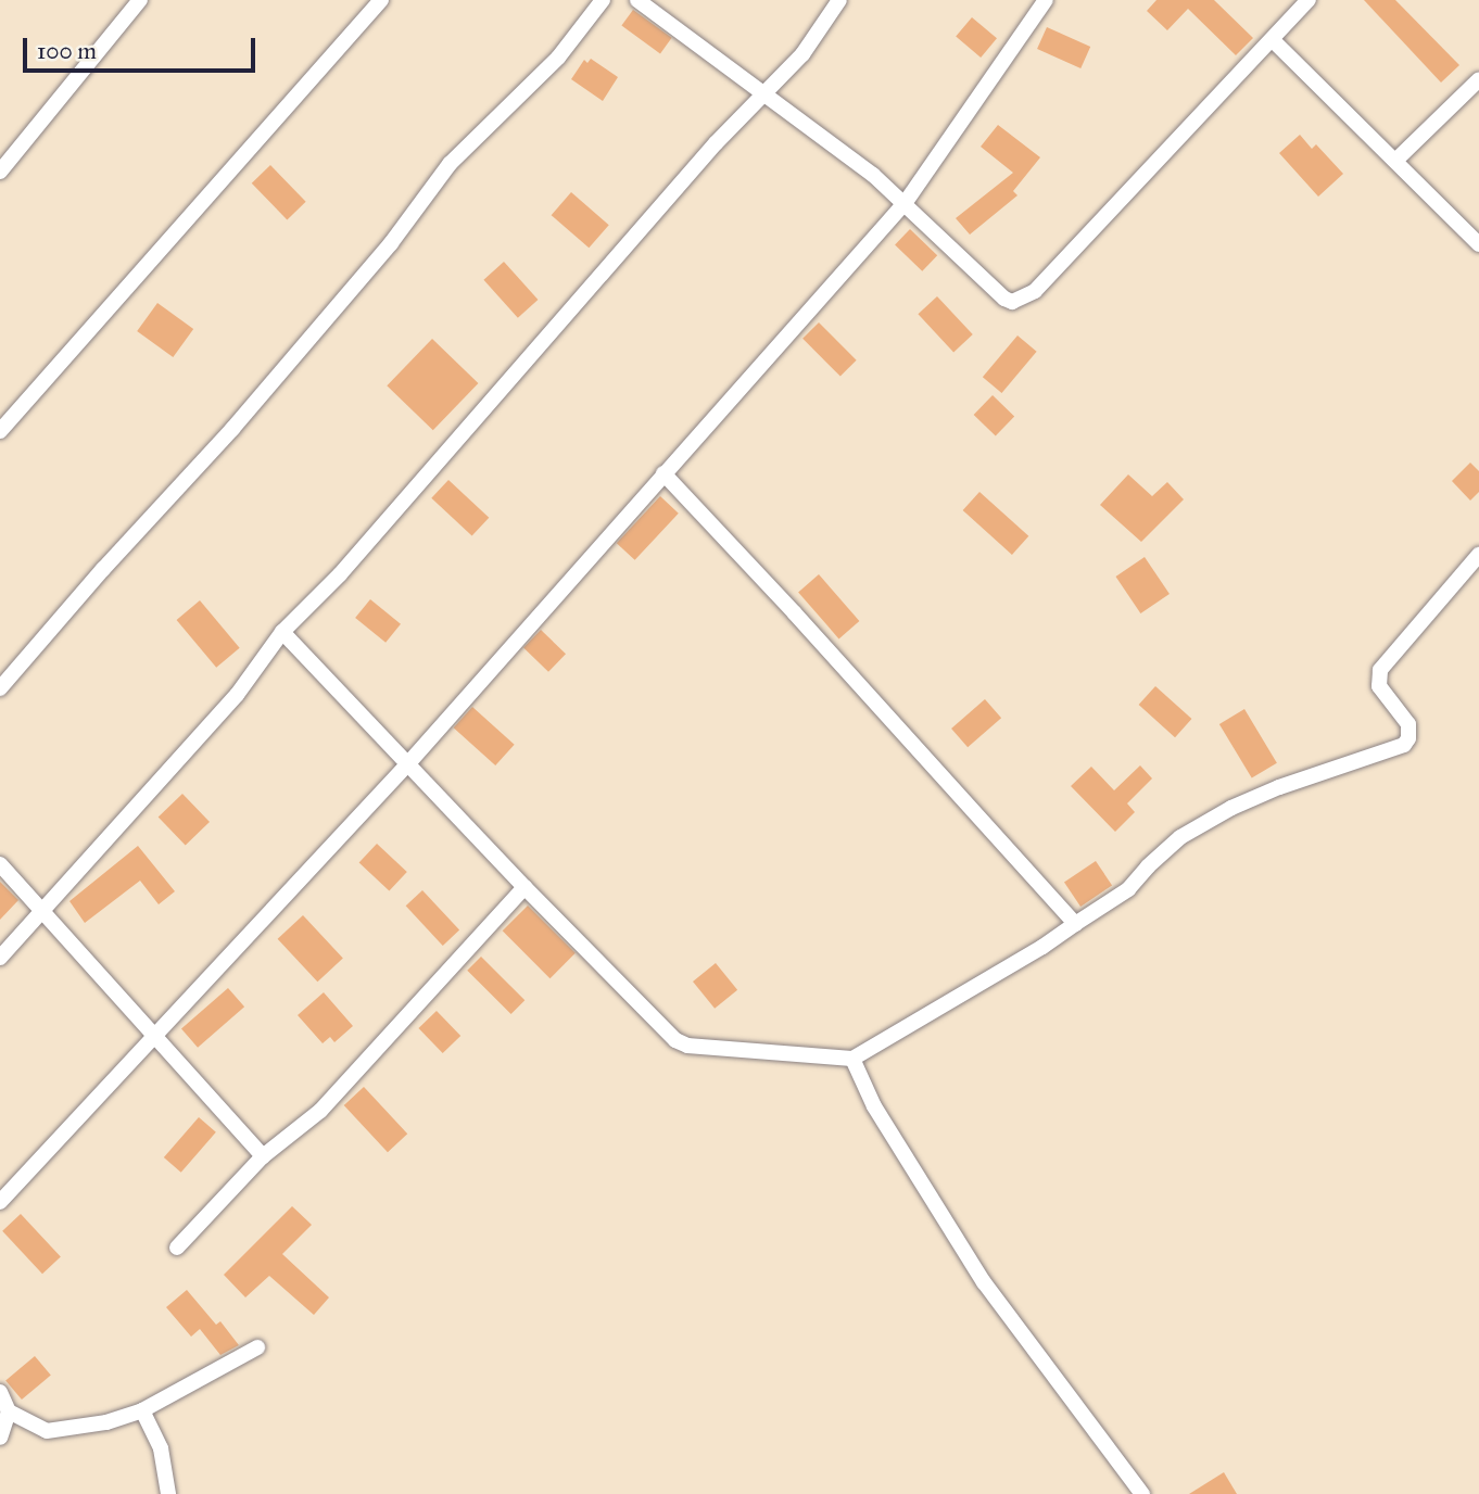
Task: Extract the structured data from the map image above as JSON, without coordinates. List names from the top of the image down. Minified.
{"scale_bar":"100 m"}
